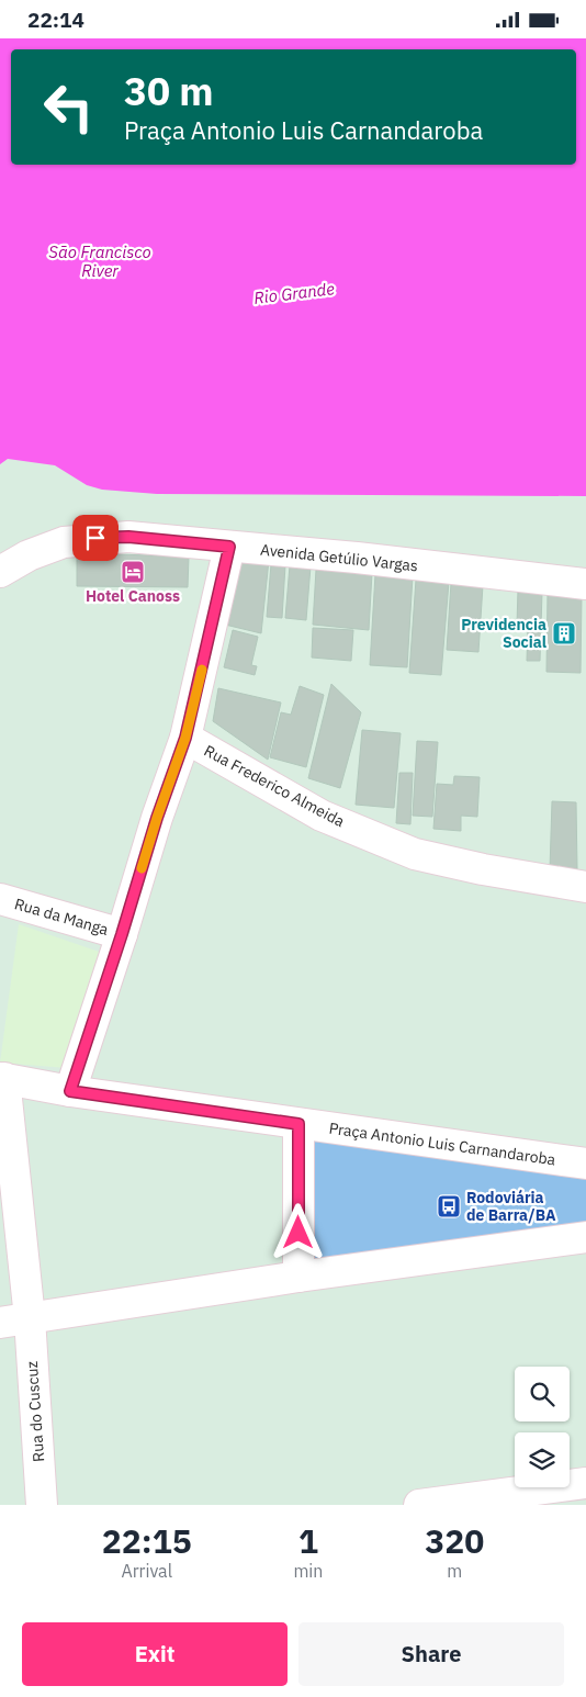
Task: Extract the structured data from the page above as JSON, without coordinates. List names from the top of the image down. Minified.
{"streets":{"street":["Avenida Getúlio Vargas","Rua Frederico Almeida","Rua da Manga","Praça Antonio Luis Carnandaroba","Rua do Cuscuz"]},"crossings":[["Praça Antonio Luis Carnandaroba","Rua do Cuscuz"]],"water":["São Francisco River","Rio Grande"],"places":{"hotel":["Hotel Canoss"],"building":["Previdencia Social"],"bus stop":["Rodoviária de Barra/BA"]},"page":{"status":"22:14","turn":["30 m","Praça Antonio Luis Carnandaroba"],"eta":["22:15","Arrival","1","min","320","m"],"buttons":["Exit","Share"]}}
